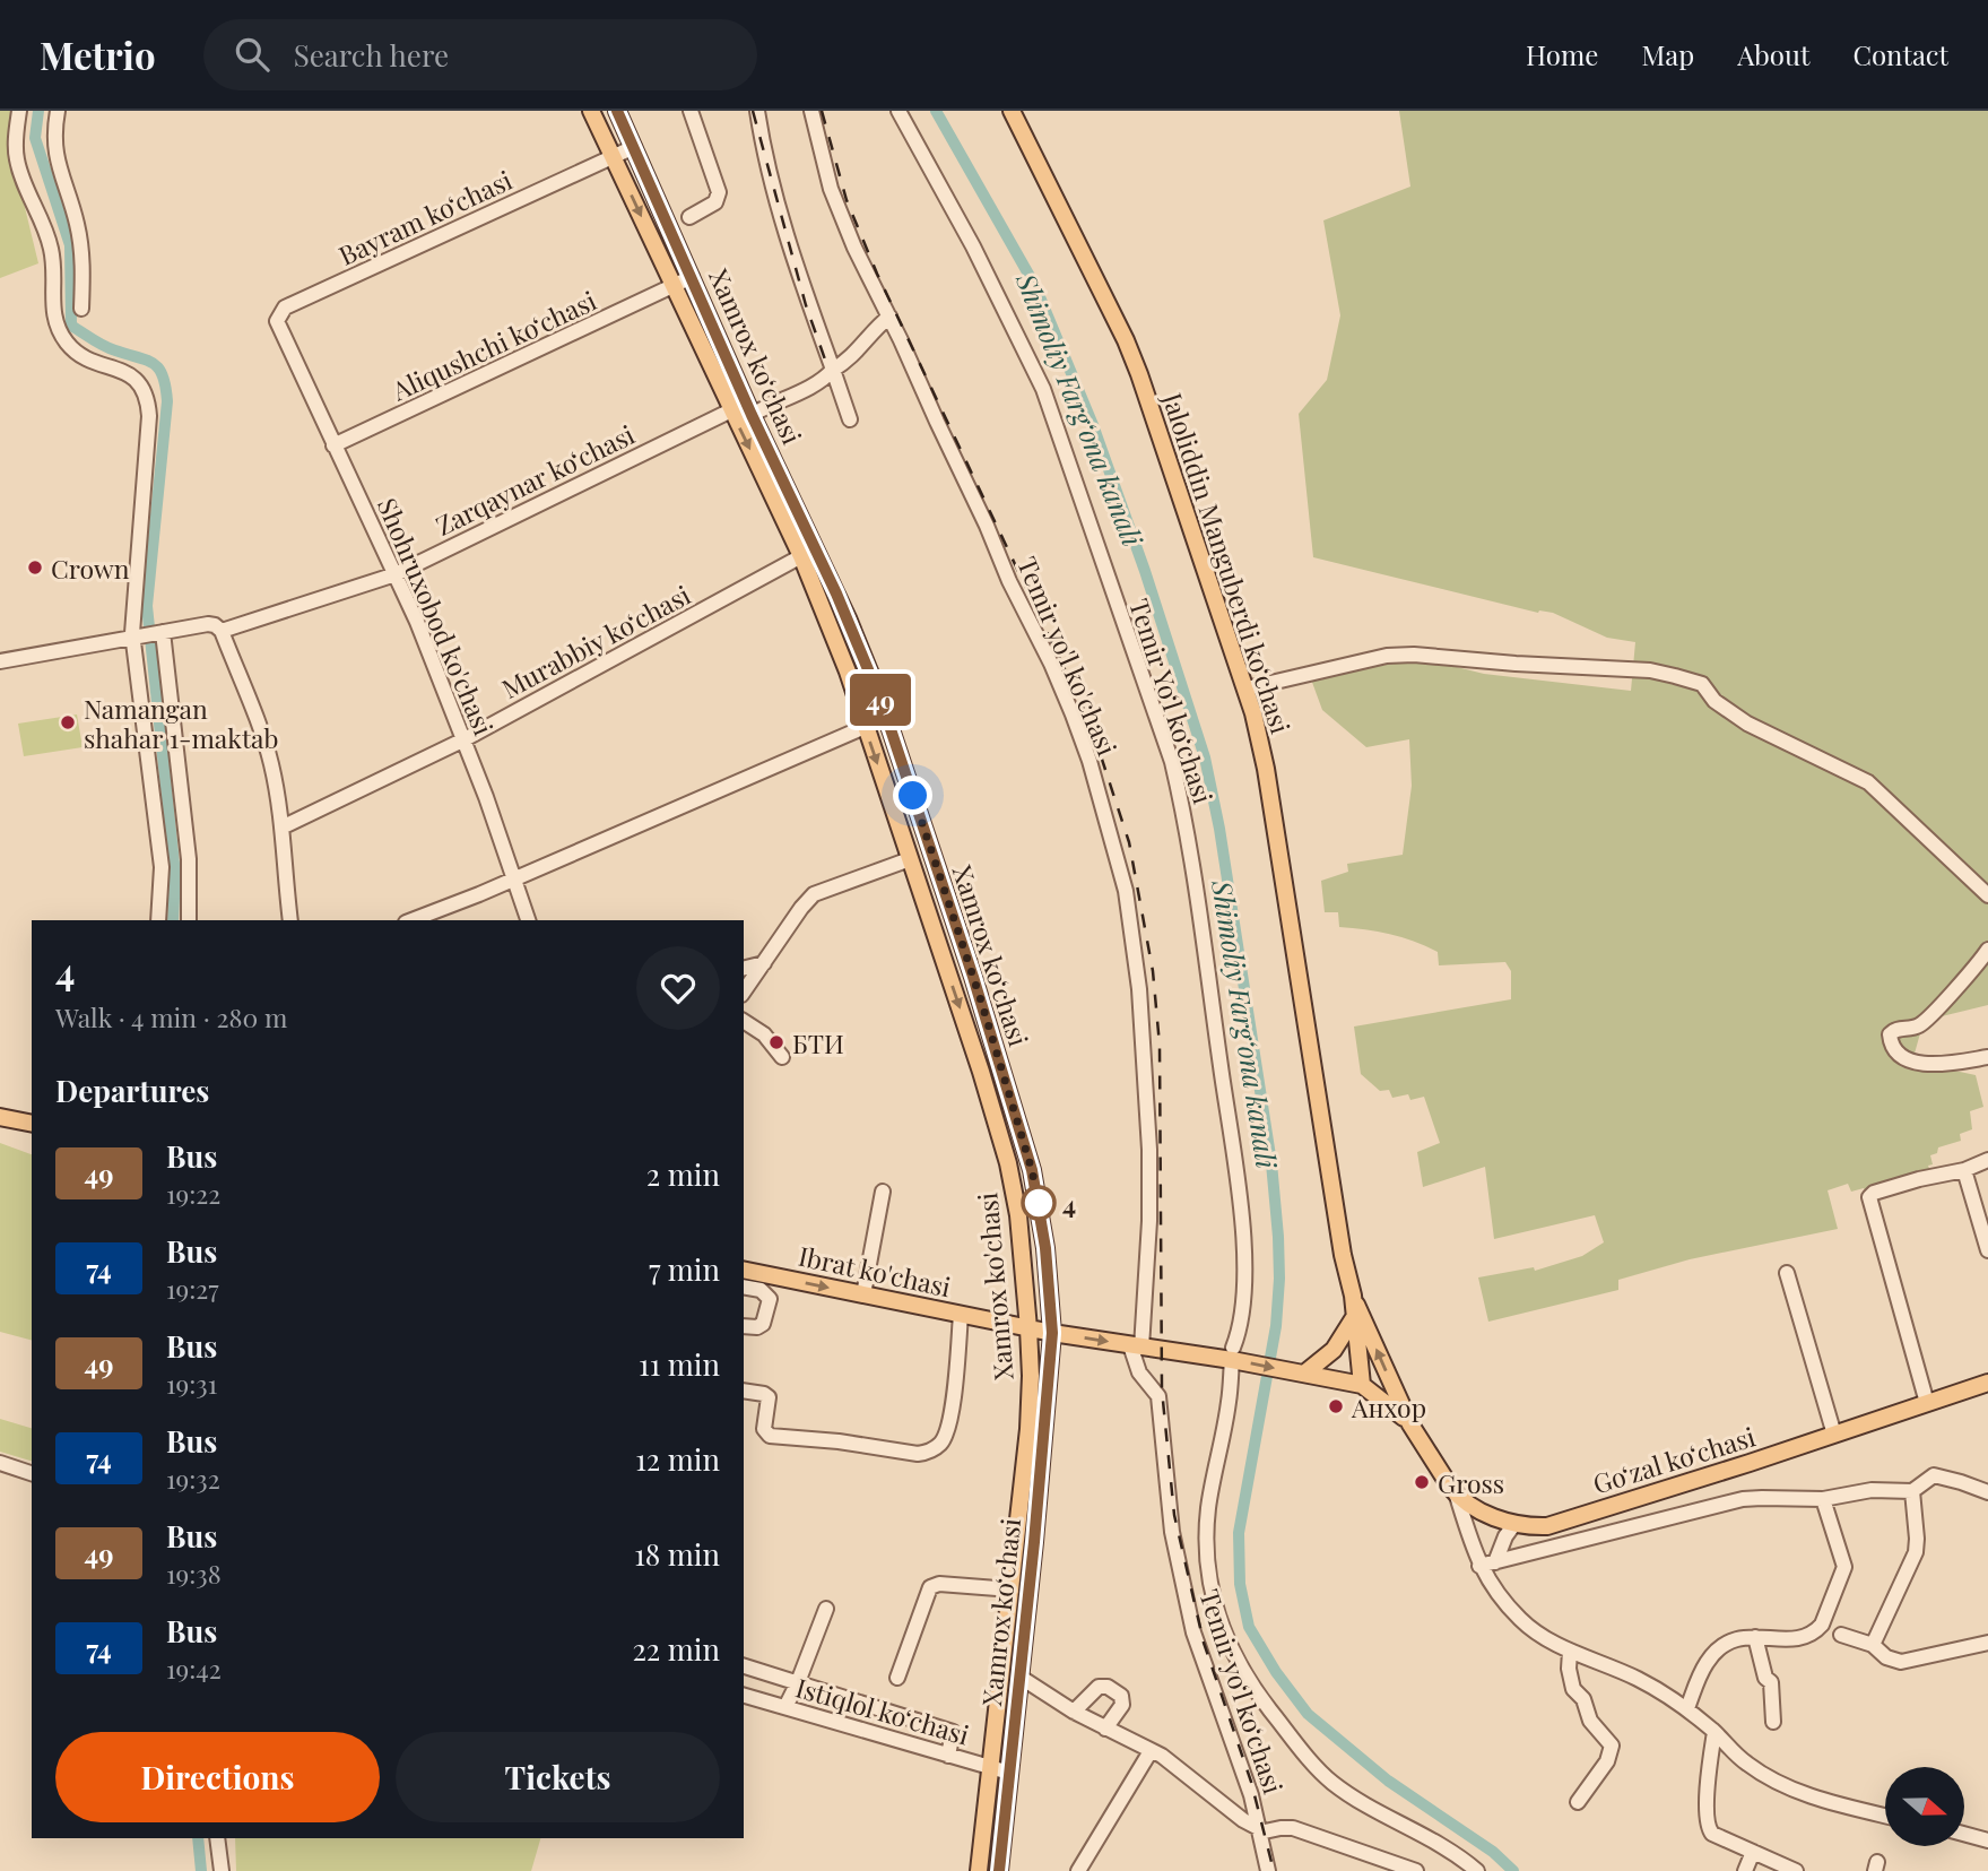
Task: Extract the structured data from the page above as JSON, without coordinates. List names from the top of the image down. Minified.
{"streets":{"main road":["Xamrox koʻchasi","Jaloliddin Manguberdi koʻchasi","Ibrat ko'chasi","Xamrox ko'chasi","Goʻzal koʻchasi"],"street":["Bayram ko‘chasi","Aliqushchi ko‘chasi","Zarqaynar ko‘chasi","Shohruxobod ko'chasi","Murabbiy ko‘chasi","Temir yo'l ko'chasi","Temir Yoʻl koʻchasi","Temir yoʻl koʻchasi","Istiqlol koʻchasi"]},"crossings":[["Bayram ko‘chasi","Xamrox koʻchasi"],["Bayram ko‘chasi","Shohruxobod ko'chasi"],["Bayram ko‘chasi","Xamrox ko'chasi"],["Aliqushchi ko‘chasi","Xamrox koʻchasi"],["Aliqushchi ko‘chasi","Shohruxobod ko'chasi"],["Aliqushchi ko‘chasi","Xamrox ko'chasi"],["Xamrox koʻchasi","Ibrat ko'chasi"],["Xamrox koʻchasi","Istiqlol koʻchasi"],["Zarqaynar ko‘chasi","Shohruxobod ko'chasi"],["Zarqaynar ko‘chasi","Xamrox ko'chasi"],["Jaloliddin Manguberdi koʻchasi","Ibrat ko'chasi"],["Shohruxobod ko'chasi","Murabbiy ko‘chasi"],["Murabbiy ko‘chasi","Xamrox ko'chasi"],["Temir yo'l ko'chasi","Ibrat ko'chasi"],["Temir yo'l ko'chasi","Temir yoʻl koʻchasi"],["Temir Yoʻl koʻchasi","Ibrat ko'chasi"],["Ibrat ko'chasi","Xamrox ko'chasi"],["Ibrat ko'chasi","Temir yoʻl koʻchasi"],["Xamrox ko'chasi","Istiqlol koʻchasi"]],"one_way":["Ibrat ko'chasi","Xamrox ko'chasi"],"water":["Shimoliy Fargʻona kanali"],"places":["Crown","Namangan shahar 1-maktab","БТИ","4","Анхор","Gross"],"lines":["bus line 49"],"north":"right","page":{"header":"Metrio","search":"Search here","nav":["Home","Map","About","Contact"],"on_map":"49","heading":[["4","Walk · 4 min · 280 m"],"Departures"],"list":[{"mark":"49","name":"Bus","note":"19:22","value":"2 min"},{"mark":"74","name":"Bus","note":"19:27","value":"7 min"},{"mark":"49","name":"Bus","note":"19:31","value":"11 min"},{"mark":"74","name":"Bus","note":"19:32","value":"12 min"},{"mark":"49","name":"Bus","note":"19:38","value":"18 min"},{"mark":"74","name":"Bus","note":"19:42","value":"22 min"}],"buttons":["Directions","Tickets"]}}
